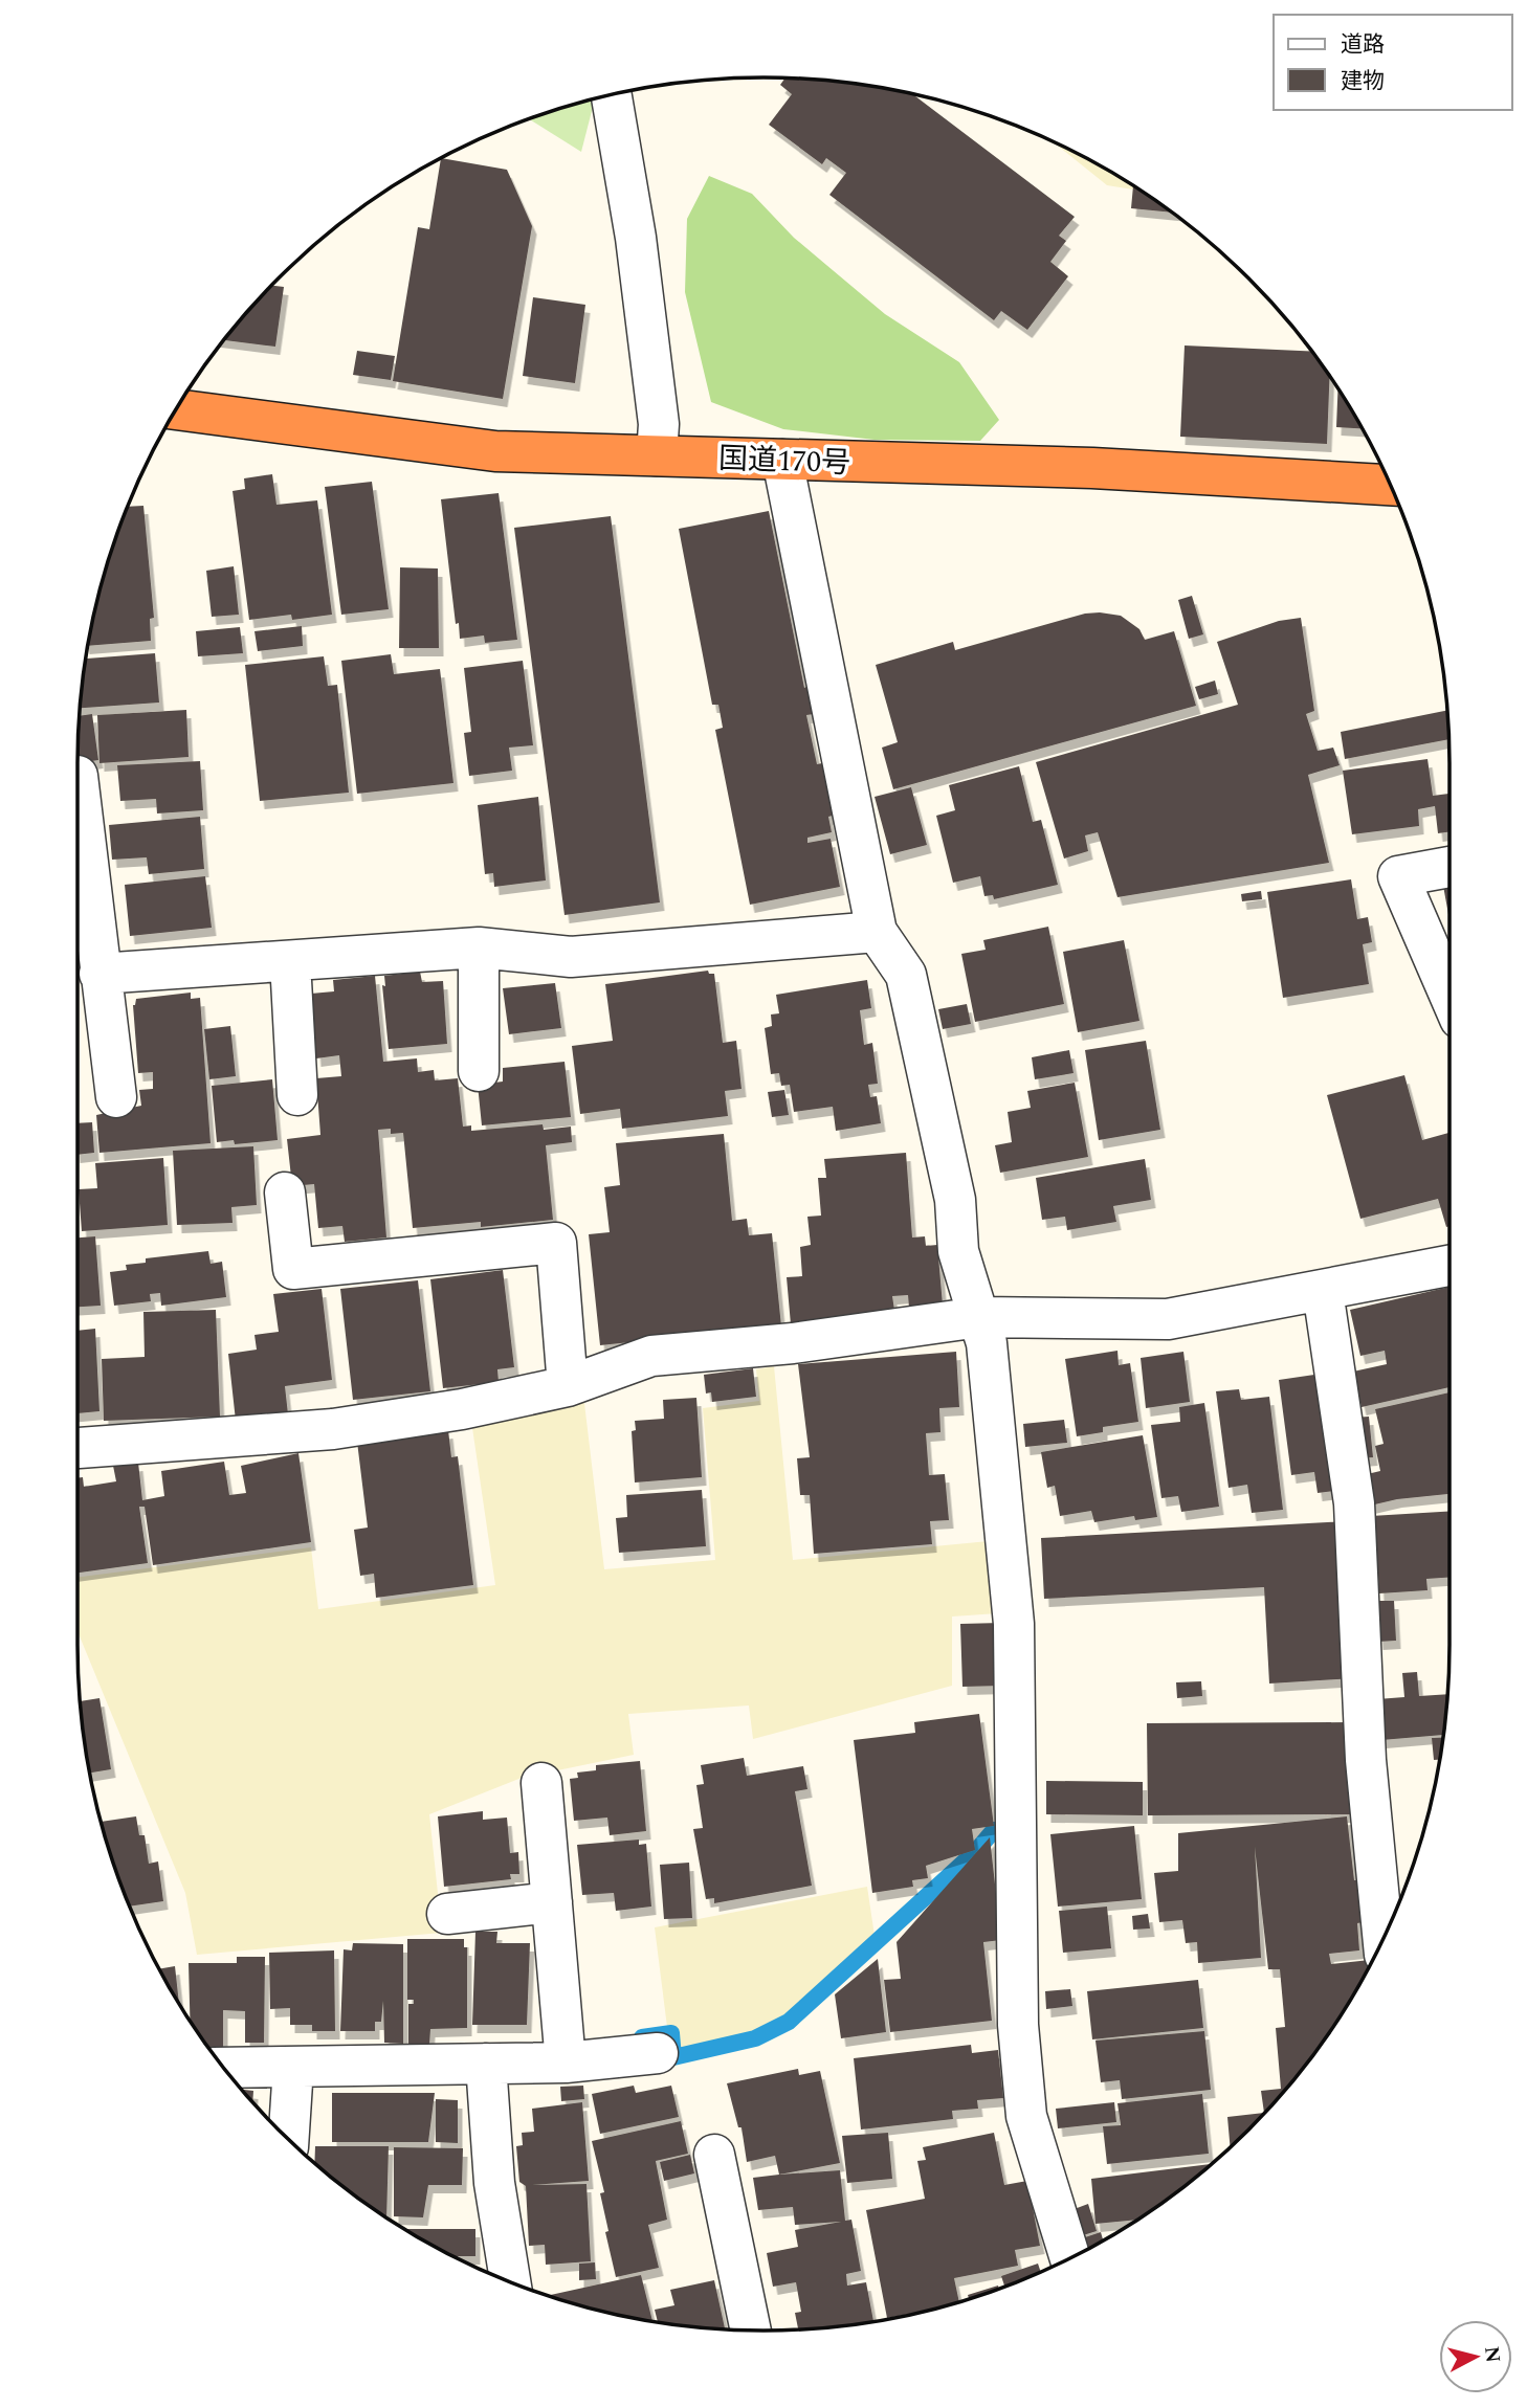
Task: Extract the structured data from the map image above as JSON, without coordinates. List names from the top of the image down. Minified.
{"streets":{"highway":["国道170号"]},"legend":["道路","建物"],"north":"right"}
